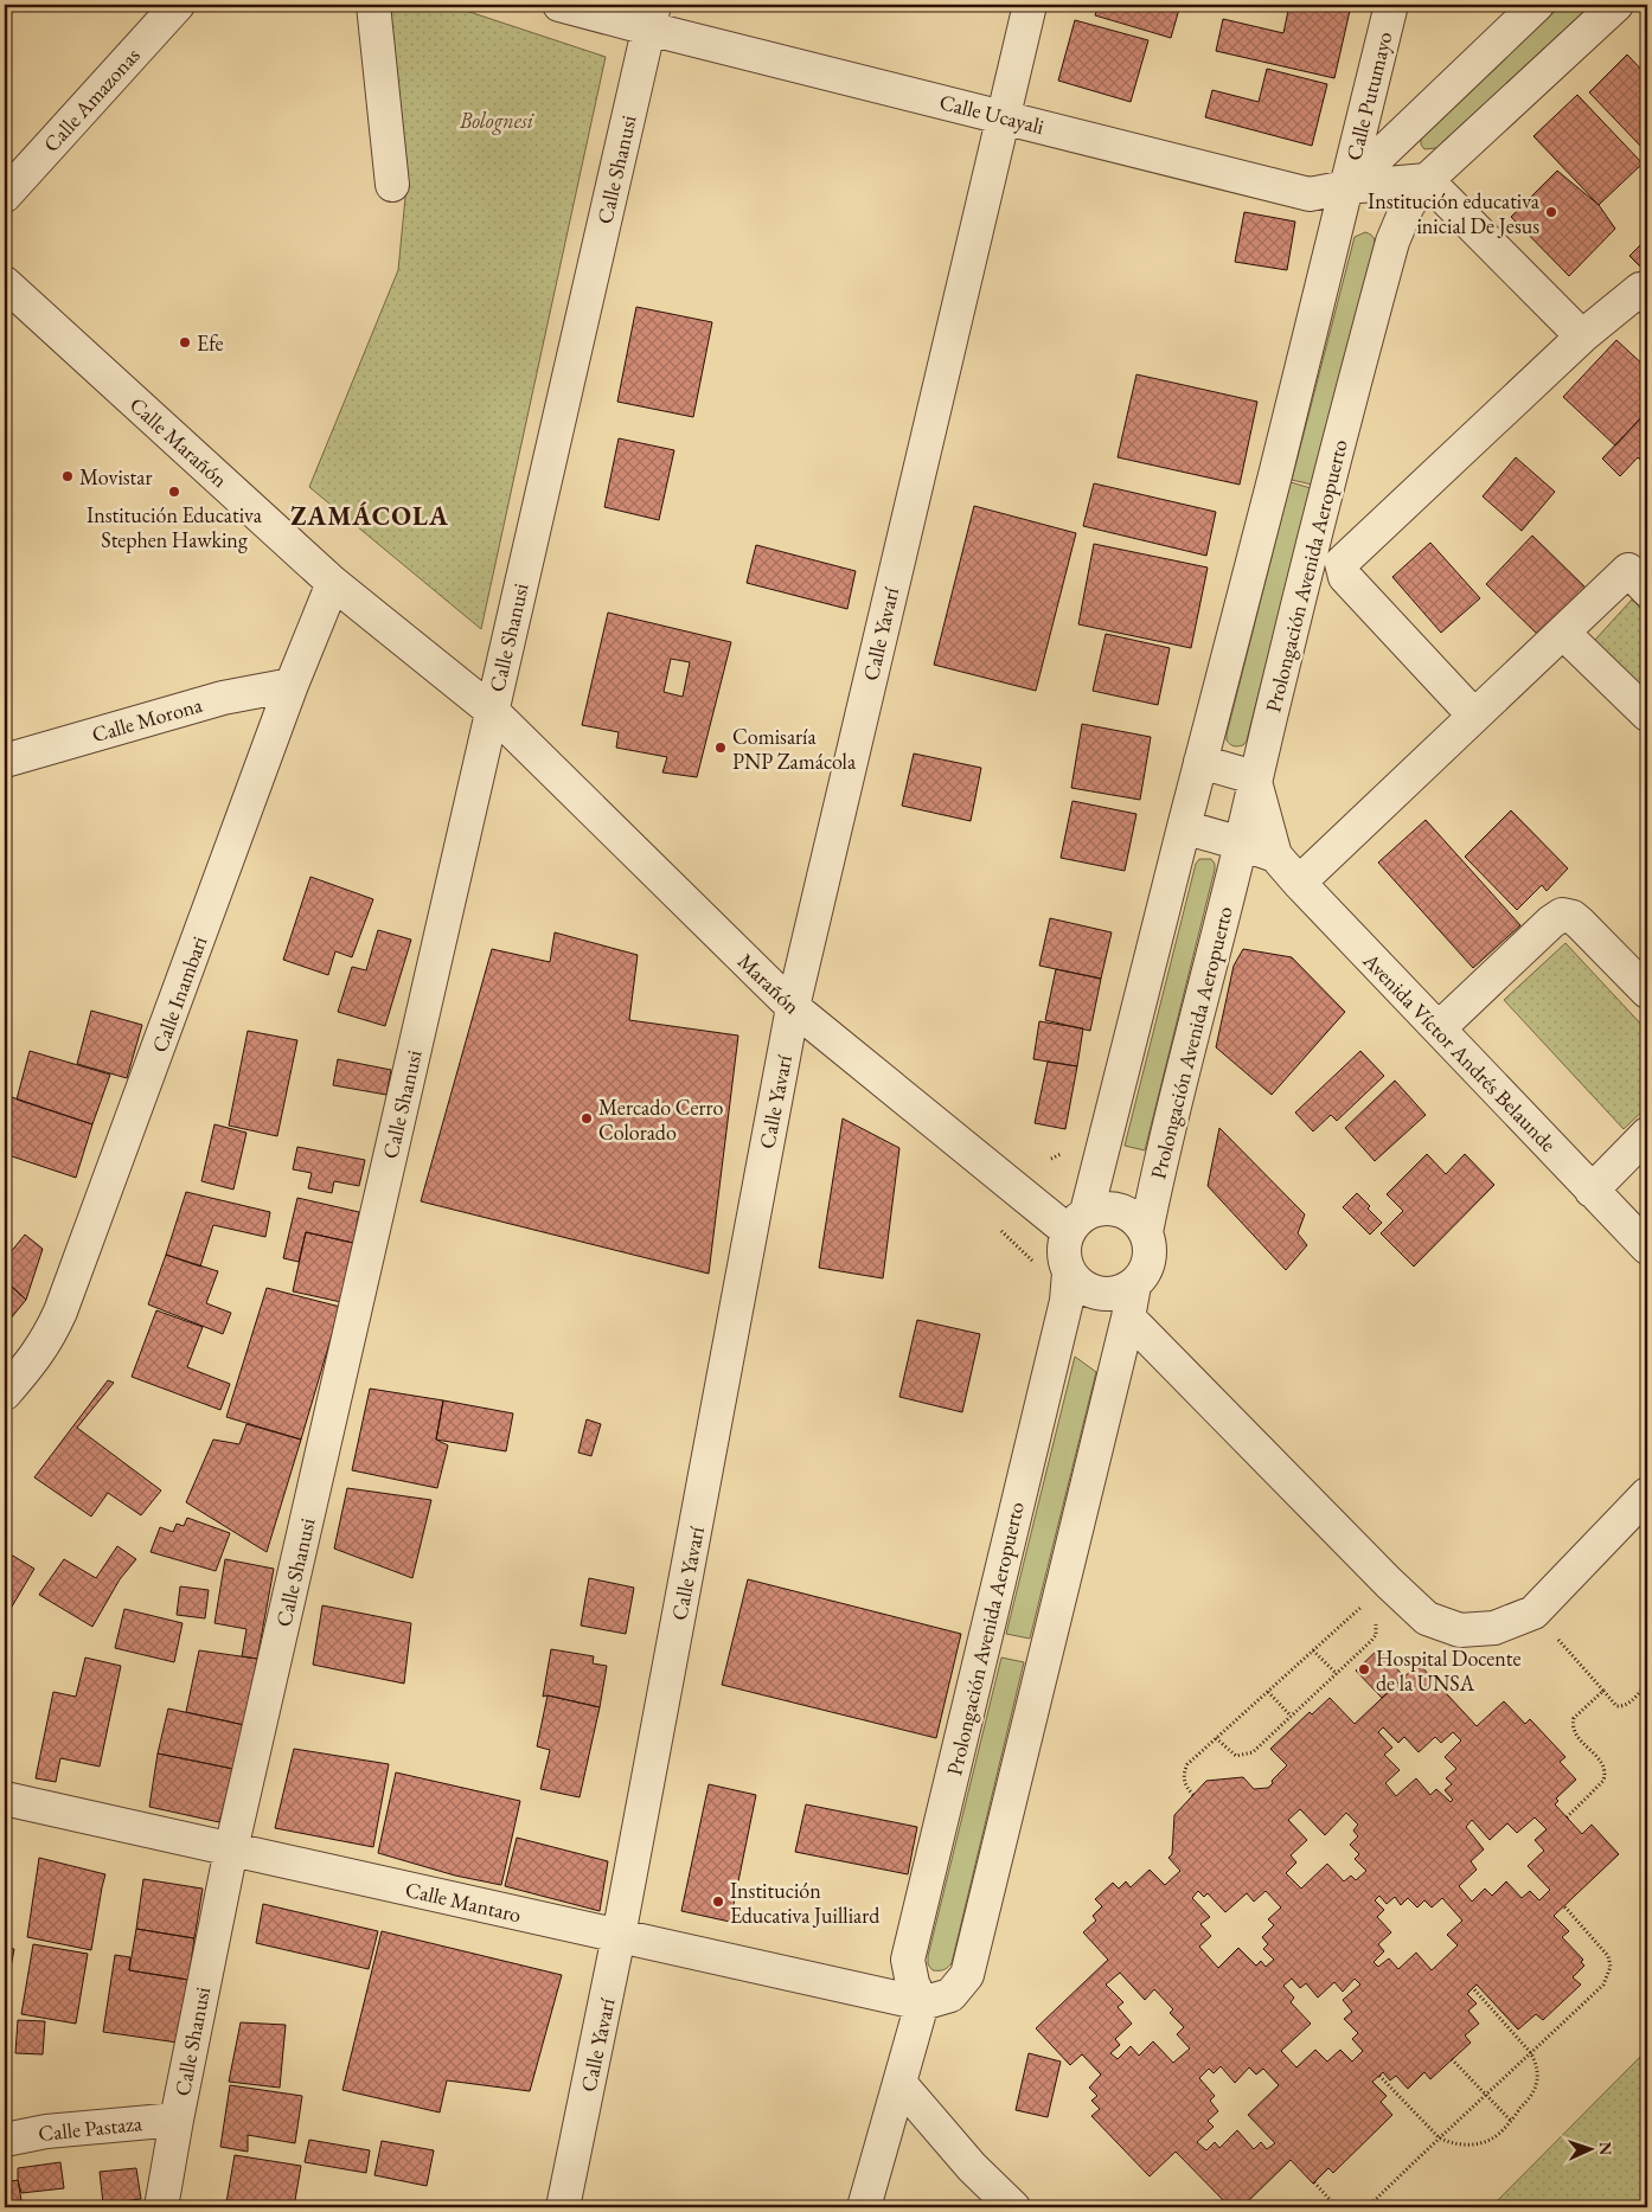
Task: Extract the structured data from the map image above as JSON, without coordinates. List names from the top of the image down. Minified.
{"streets":{"street":["Calle Putumayo","Calle Amazonas","Calle Ucayali","Calle Shanusi","Calle Marañón","Prolongación Avenida Aeropuerto","Calle Yavarí","Calle Morona","Marañón","Calle Inambari","Avenida Víctor Andrés Belaunde","Calle Mantaro","Calle Pastaza"]},"crossings":[["Calle Putumayo","Calle Ucayali"],["Calle Ucayali","Calle Shanusi"],["Calle Ucayali","Prolongación Avenida Aeropuerto"],["Calle Ucayali","Calle Yavarí"],["Calle Shanusi","Calle Marañón"],["Calle Shanusi","Marañón"],["Calle Shanusi","Calle Mantaro"],["Calle Shanusi","Calle Pastaza"],["Calle Marañón","Marañón"],["Calle Marañón","Calle Inambari"],["Prolongación Avenida Aeropuerto","Marañón"],["Prolongación Avenida Aeropuerto","Avenida Víctor Andrés Belaunde"],["Prolongación Avenida Aeropuerto","Calle Mantaro"],["Calle Yavarí","Marañón"],["Calle Yavarí","Calle Mantaro"],["Calle Morona","Calle Inambari"]],"districts":["ZAMÁCOLA"],"parks":["Bolognesi"],"places":["Institución educativa inicial De Jesus","Efe","Movistar","Institución Educativa Stephen Hawking","Comisaría PNP Zamácola","Mercado Cerro Colorado","Hospital Docente de la UNSA","Institución Educativa Juilliard"],"north":"right"}
